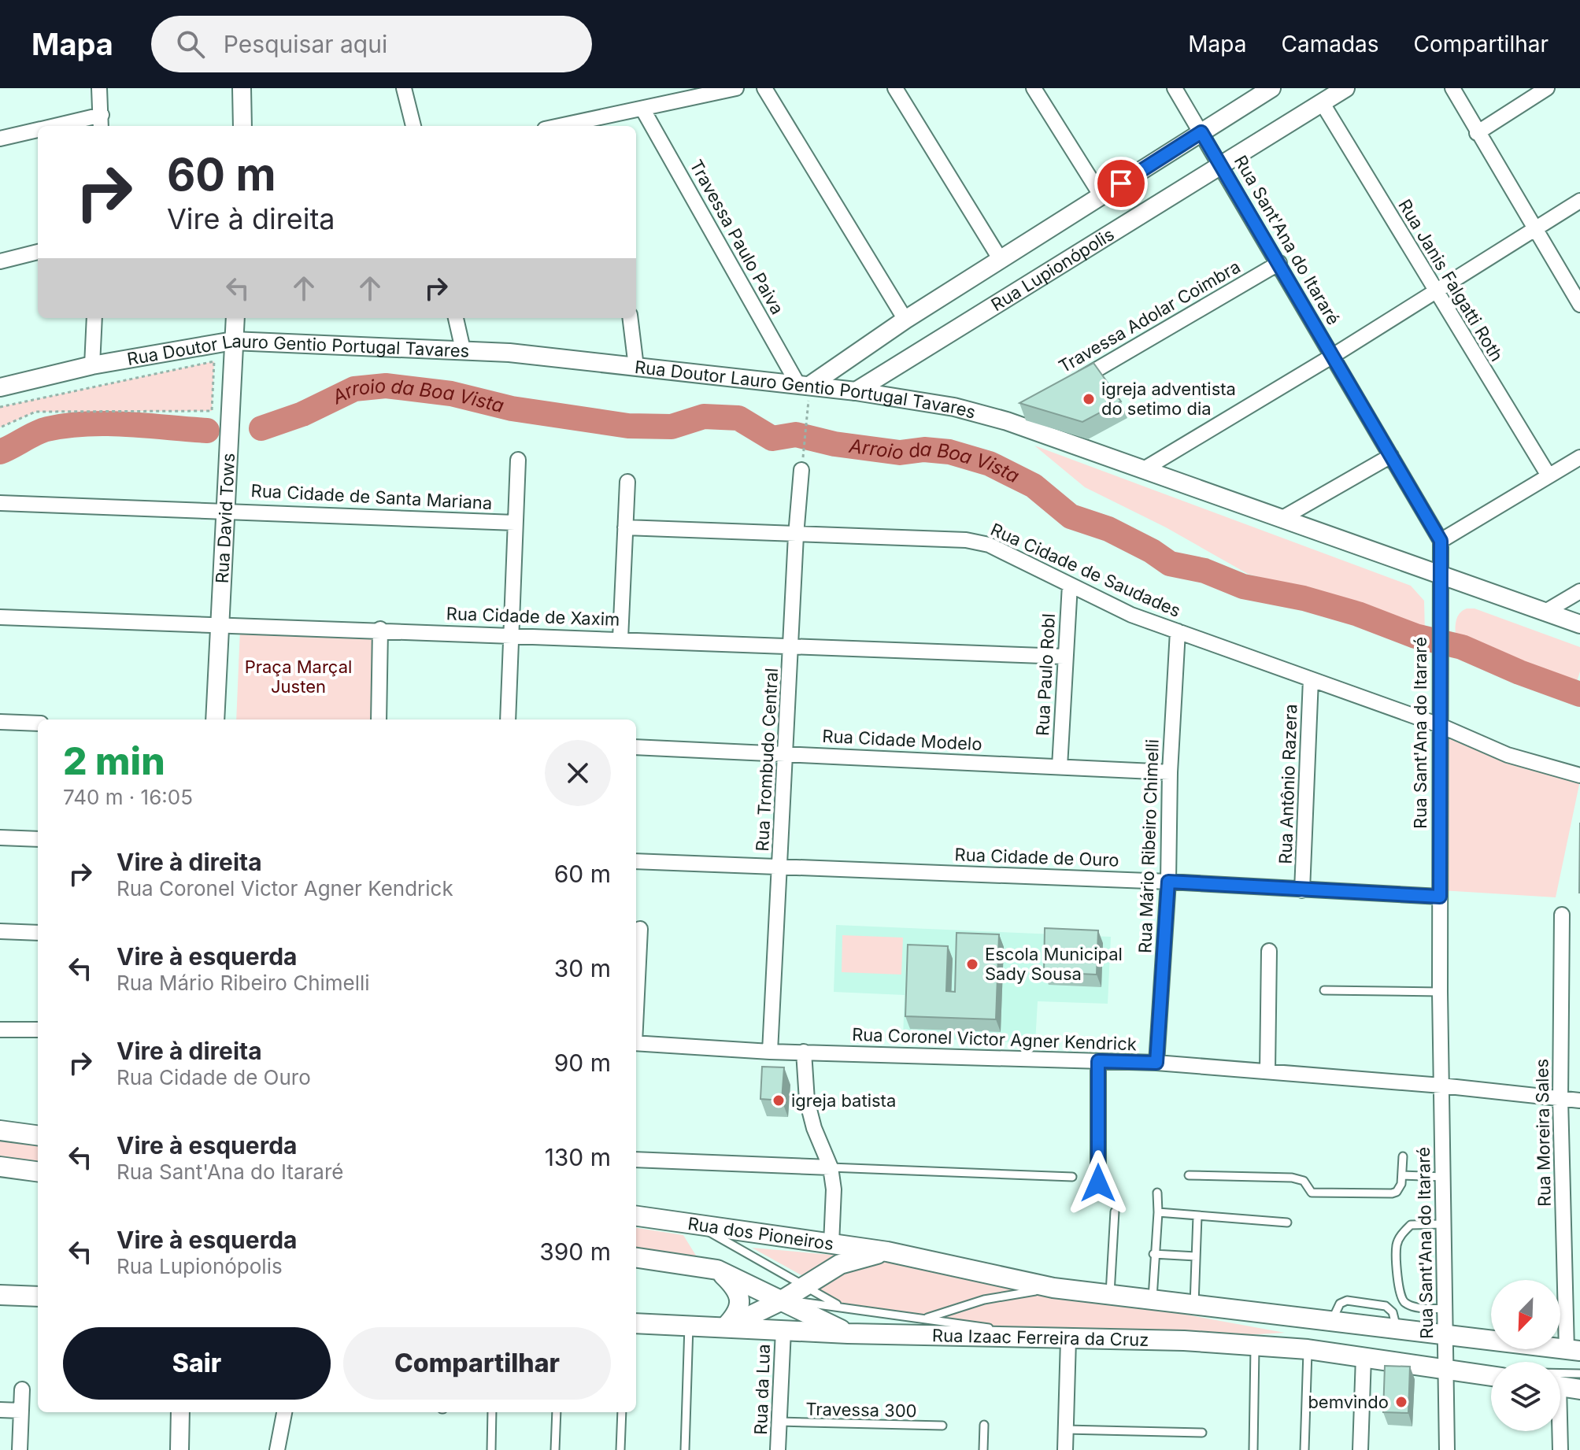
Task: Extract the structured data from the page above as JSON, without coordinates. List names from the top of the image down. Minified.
{"streets":{"main road":["Rua dos Pioneiros","Rua Izaac Ferreira da Cruz"],"street":["Travessa Paulo Paiva","Rua Sant'Ana do Itararé","Rua Lupionópolis","Rua Janis Falgatti Roth","Travessa Adolar Coimbra","Rua Doutor Lauro Gentio Portugal Tavares","Rua Cidade de Santa Mariana","Rua David Tows","Rua Cidade de Saudades","Rua Cidade de Xaxim","Rua Paulo Robl","Rua Cidade Modelo","Rua Trombudo Central","Rua Antônio Razera","Rua Mário Ribeiro Chimelli","Rua Cidade de Ouro","Rua Coronel Victor Agner Kendrick","Rua Moreira Sales","Rua da Lua"],"lane":["Travessa 300"]},"crossings":[["Travessa Paulo Paiva","Rua Lupionópolis"],["Travessa Paulo Paiva","Rua Doutor Lauro Gentio Portugal Tavares"],["Rua Sant'Ana do Itararé","Rua Lupionópolis"],["Rua Sant'Ana do Itararé","Travessa Adolar Coimbra"],["Rua Sant'Ana do Itararé","Rua Doutor Lauro Gentio Portugal Tavares"],["Rua Sant'Ana do Itararé","Rua Cidade de Saudades"],["Rua Sant'Ana do Itararé","Rua Cidade de Ouro"],["Rua Sant'Ana do Itararé","Rua Coronel Victor Agner Kendrick"],["Rua Sant'Ana do Itararé","Rua Izaac Ferreira da Cruz"],["Rua Lupionópolis","Rua Janis Falgatti Roth"],["Rua Lupionópolis","Rua Doutor Lauro Gentio Portugal Tavares"],["Rua Doutor Lauro Gentio Portugal Tavares","Rua David Tows"],["Rua Cidade de Santa Mariana","Rua David Tows"],["Rua David Tows","Rua Cidade de Xaxim"],["Rua Cidade de Saudades","Rua Paulo Robl"],["Rua Cidade de Saudades","Rua Trombudo Central"],["Rua Cidade de Saudades","Rua Antônio Razera"],["Rua Cidade de Saudades","Rua Mário Ribeiro Chimelli"],["Rua Cidade de Xaxim","Rua Paulo Robl"],["Rua Cidade de Xaxim","Rua Trombudo Central"],["Rua Paulo Robl","Rua Cidade Modelo"],["Rua Cidade Modelo","Rua Trombudo Central"],["Rua Cidade Modelo","Rua Mário Ribeiro Chimelli"],["Rua Trombudo Central","Rua Cidade de Ouro"],["Rua Trombudo Central","Rua Coronel Victor Agner Kendrick"],["Rua Antônio Razera","Rua Cidade de Ouro"],["Rua Mário Ribeiro Chimelli","Rua Cidade de Ouro"],["Rua Mário Ribeiro Chimelli","Rua Coronel Victor Agner Kendrick"],["Rua Coronel Victor Agner Kendrick","Rua Moreira Sales"],["Rua Izaac Ferreira da Cruz","Rua da Lua"],["Rua da Lua","Travessa 300"]],"water":["Arroio da Boa Vista"],"parks":["Praça Marçal Justen"],"places":["igreja adventista do setimo dia","Escola Municipal Sady Sousa","igreja batista","bemvindo"],"north":"bottom left","page":{"header":"Mapa","search":"Pesquisar aqui","nav":["Mapa","Camadas","Compartilhar"],"turn":["60 m","Vire à direita"],"heading":["2 min","740 m · 16:05"],"list":[{"name":"Vire à direita","note":"Rua Coronel Victor Agner Kendrick","value":"60 m"},{"name":"Vire à esquerda","note":"Rua Mário Ribeiro Chimelli","value":"30 m"},{"name":"Vire à direita","note":"Rua Cidade de Ouro","value":"90 m"},{"name":"Vire à esquerda","note":"Rua Sant'Ana do Itararé","value":"130 m"},{"name":"Vire à esquerda","note":"Rua Lupionópolis","value":"390 m"}],"buttons":["Sair","Compartilhar"]}}
